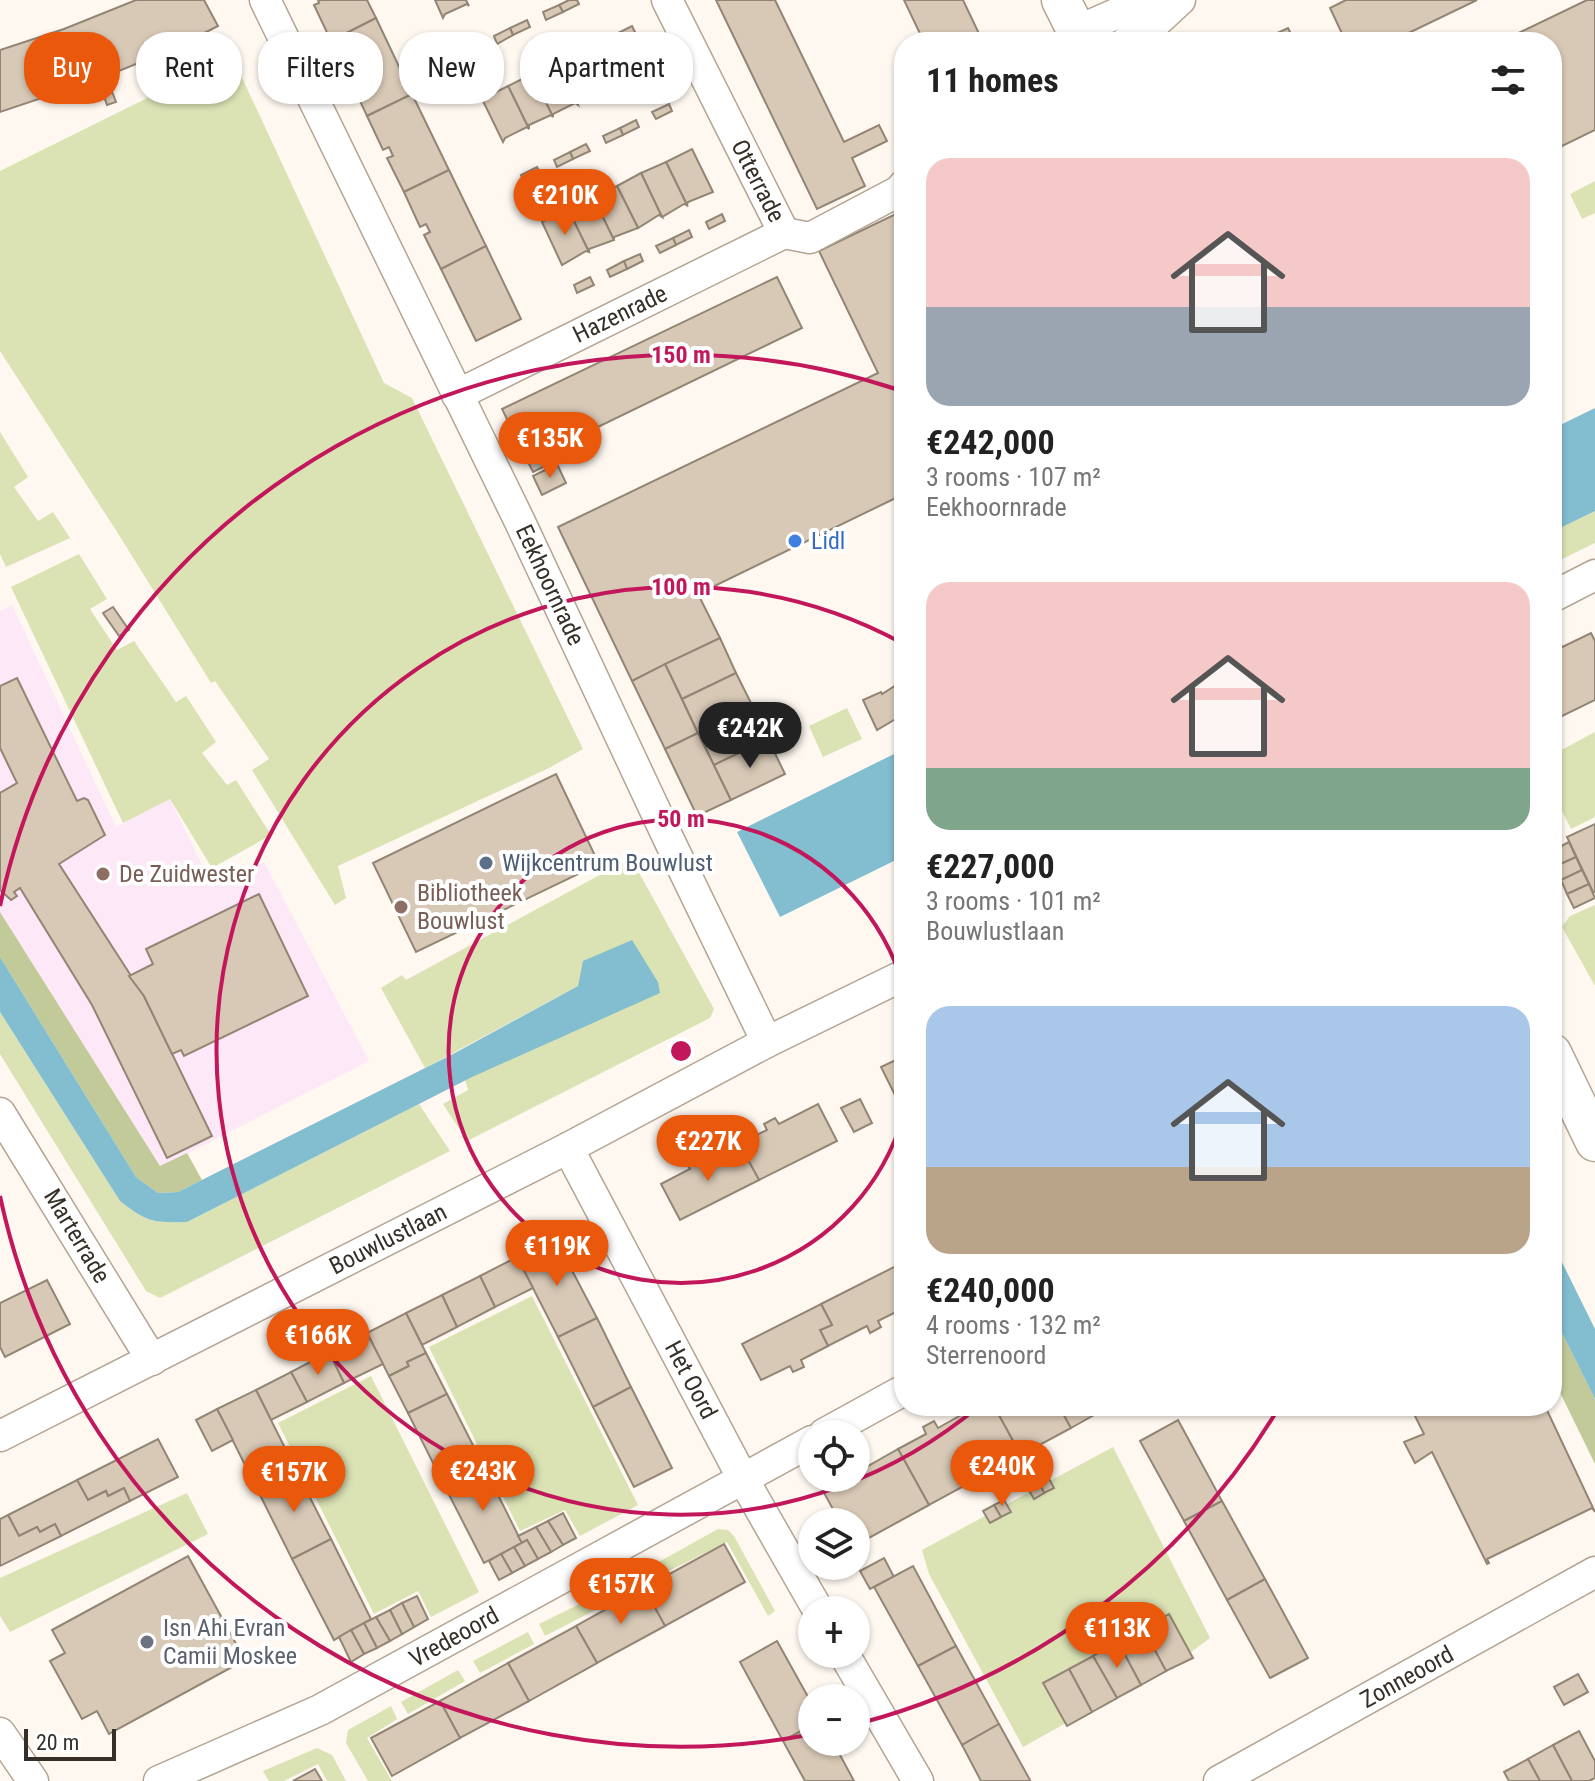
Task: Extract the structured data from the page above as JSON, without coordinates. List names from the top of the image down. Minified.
{"streets":{"street":["Otterrade","Hazenrade","Eekhoornrade","Marterrade","Bouwlustlaan","Het Oord","Vredeoord","Zonneoord"]},"crossings":[["Otterrade","Hazenrade"],["Hazenrade","Eekhoornrade"],["Eekhoornrade","Bouwlustlaan"],["Marterrade","Bouwlustlaan"],["Bouwlustlaan","Het Oord"],["Het Oord","Vredeoord"]],"places":["Lidl","Wijkcentrum Bouwlust","De Zuidwester","Bibliotheek Bouwlust","Isn Ahi Evran Camii Moskee"],"scale_bar":"20 m","page":{"chip":["Buy","Rent","Filters","New","Apartment"],"heading":"11 homes","list":[{"name":"€242,000","note":"3 rooms · 107 m² · Eekhoornrade"},{"name":"€227,000","note":"3 rooms · 101 m² · Bouwlustlaan"},{"name":"€240,000","note":"4 rooms · 132 m² · Sterrenoord"}],"price":["€210K","€135K","€242K","€227K","€119K","€166K","€240K","€243K","€157K","€157K","€113K"],"map_buttons":["+","−"],"scale":"20 m"},"rings":["150 m","100 m","50 m"]}
